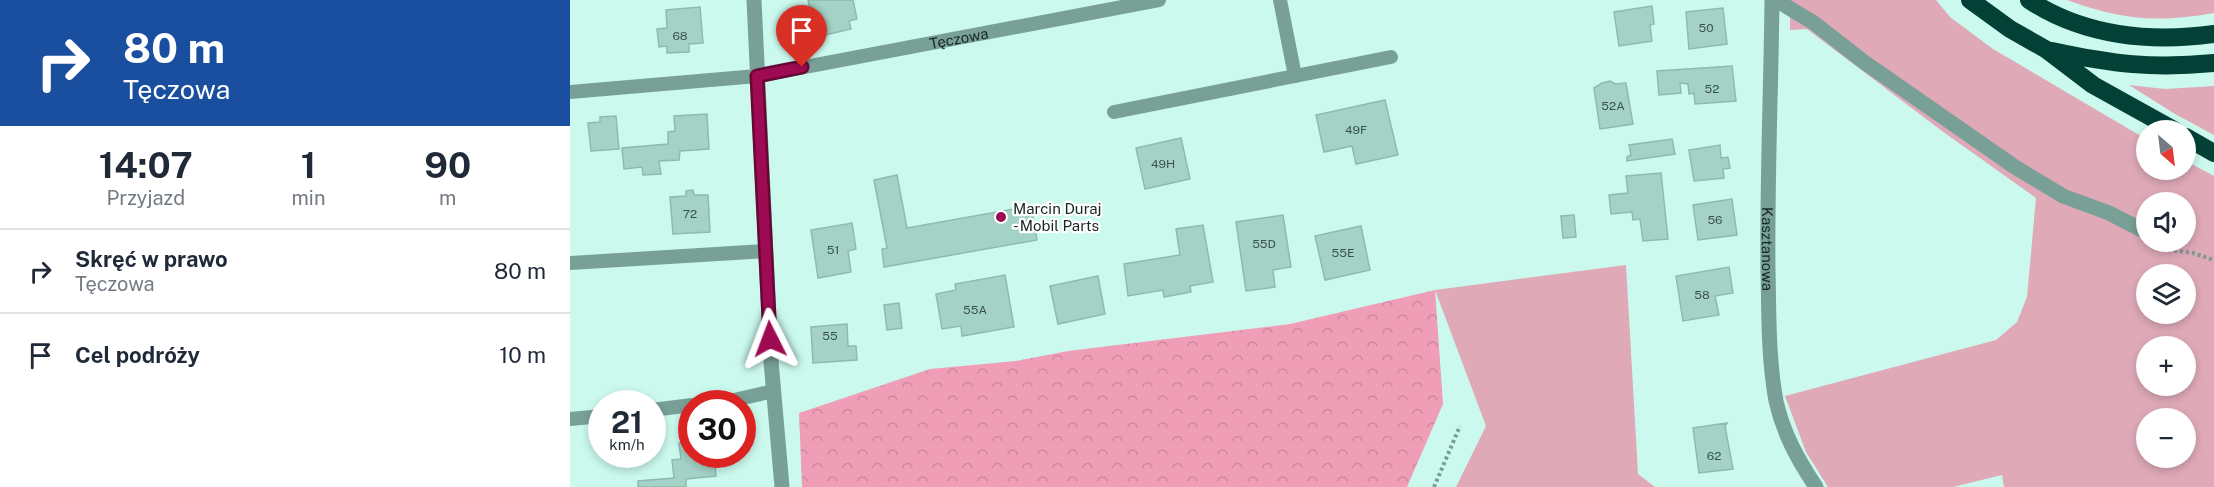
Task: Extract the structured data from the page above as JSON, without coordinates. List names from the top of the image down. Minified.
{"streets":{"street":["Kasztanowa"],"lane":["Tęczowa"]},"places":["Marcin Duraj - Mobil Parts"],"house_numbers":["50","68","52","52A","49F","49H","72","56","55D","51","55E","58","55A","55","62"],"north":"bottom right","page":{"turn":["80 m","Tęczowa"],"map_buttons":["+","−"],"eta":["14:07","Przyjazd","1","min","90","m"],"list":[{"name":"Skręć w prawo","note":"Tęczowa","value":"80 m"},{"name":"Cel podróży","value":"10 m"}],"speed":"21 km/h","limit":"30"}}
